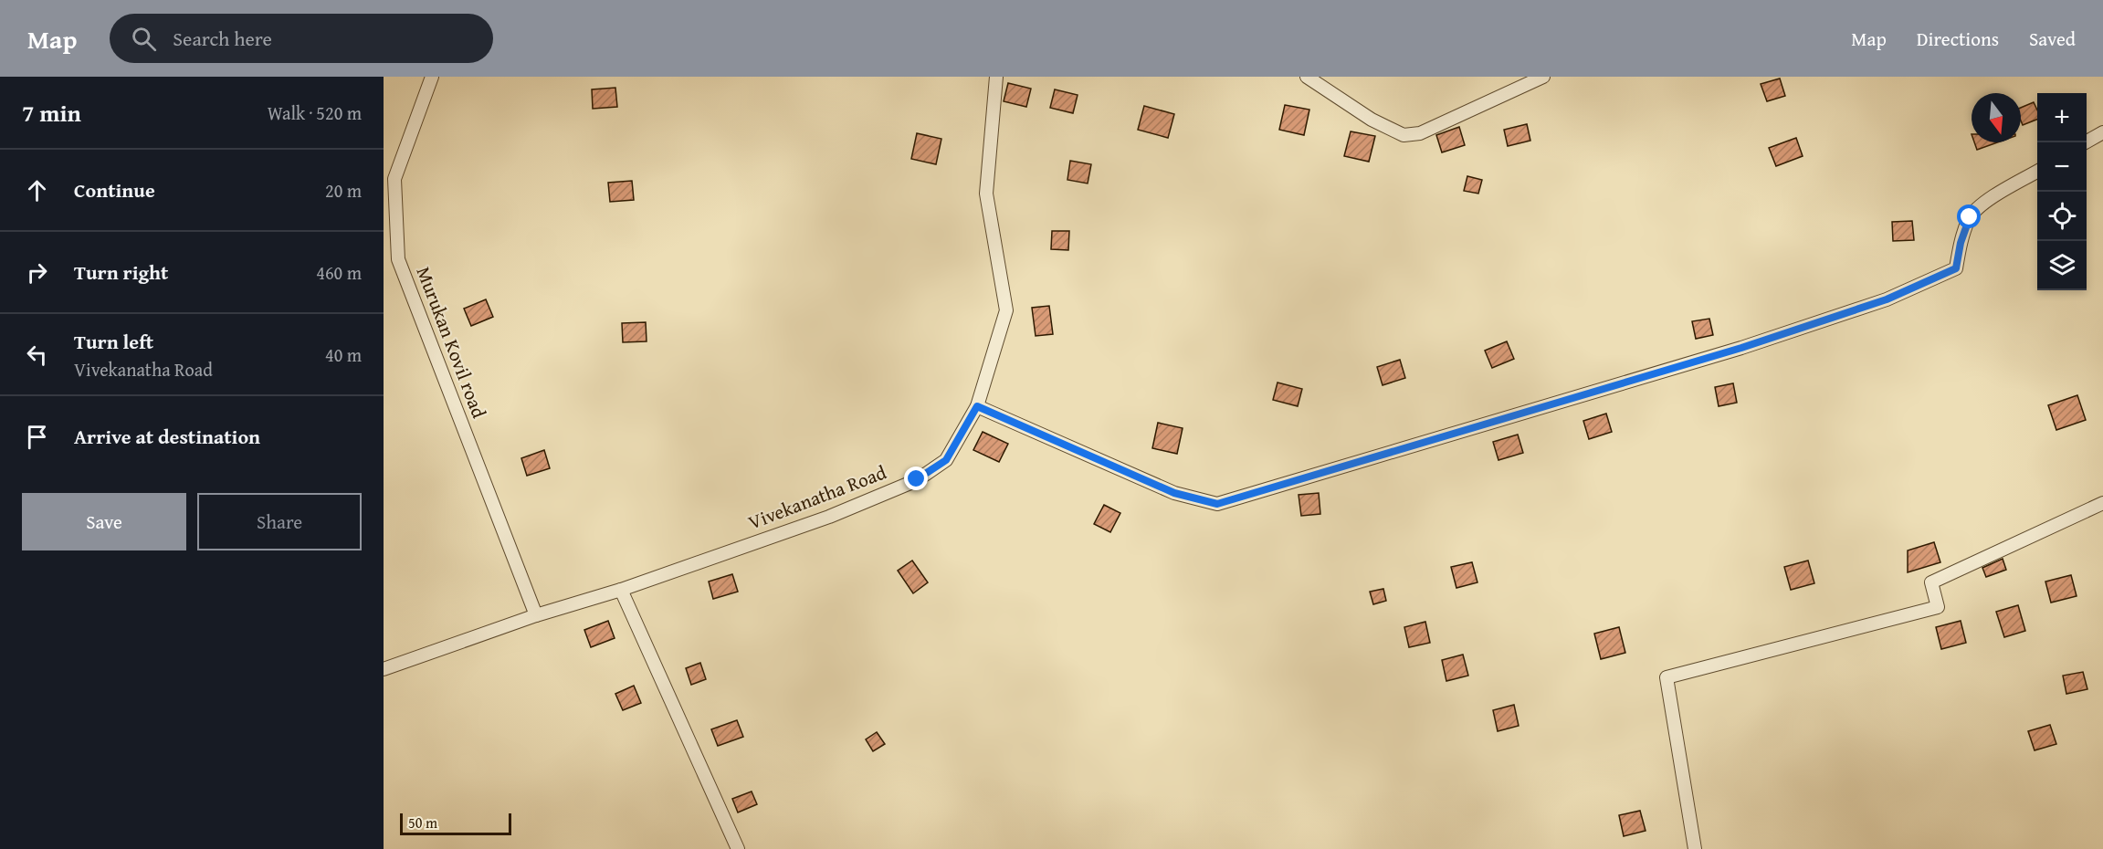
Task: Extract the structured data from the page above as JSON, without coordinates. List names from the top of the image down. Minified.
{"streets":{"street":["Murukan Kovil road","Vivekanatha Road"]},"crossings":[["Murukan Kovil road","Vivekanatha Road"]],"scale_bar":"50 m","north":"bottom","page":{"header":"Map","search":"Search here","nav":["Map","Directions","Saved"],"heading":["7 min","Walk · 520 m"],"map_buttons":["+","−"],"list":[["Continue","20 m"],["Turn right","460 m"],["Turn left","Vivekanatha Road","40 m"],"Arrive at destination"],"buttons":["Save","Share"],"scale":"50 m"}}
